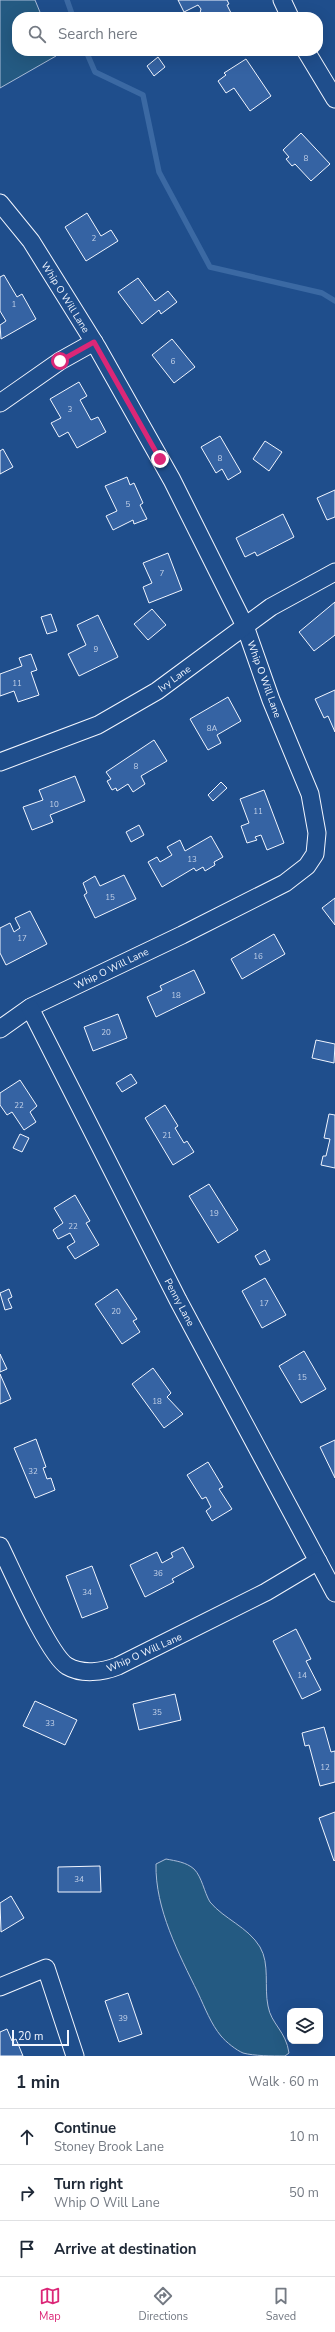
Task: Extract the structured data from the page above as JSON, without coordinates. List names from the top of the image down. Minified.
{"streets":{"street":["Whip O Will Lane","Ivy Lane","Penny Lane"]},"crossings":[["Whip O Will Lane","Ivy Lane"],["Whip O Will Lane","Penny Lane"]],"house_numbers":["8","2","1","6","3","8","5","7","9","11","8A","8","10","11","13","15","17","16","18","20","22","21","19","22","17","20","15","18","32","36","34","14","35","33","12","34","39"],"scale_bar":"20 m","page":{"search":"Search here","scale":"20 m","heading":["1 min","Walk · 60 m"],"list":[["Continue","Stoney Brook Lane","10 m"],["Turn right","Whip O Will Lane","50 m"],"Arrive at destination"],"nav":["Map","Directions","Saved"]}}
